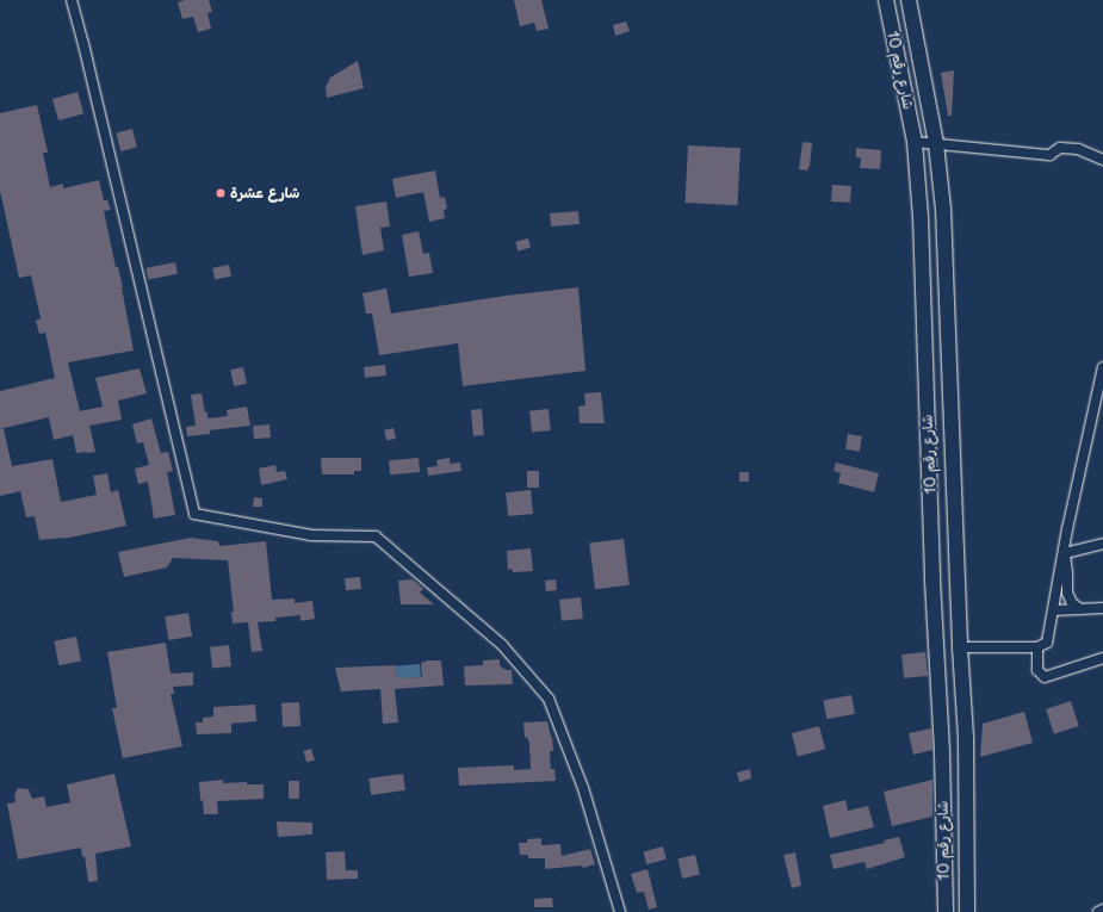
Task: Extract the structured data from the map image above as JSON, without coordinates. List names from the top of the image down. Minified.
{"streets":{"main road":["شارع رقم 10"]},"places":["شارع عشرة"]}
